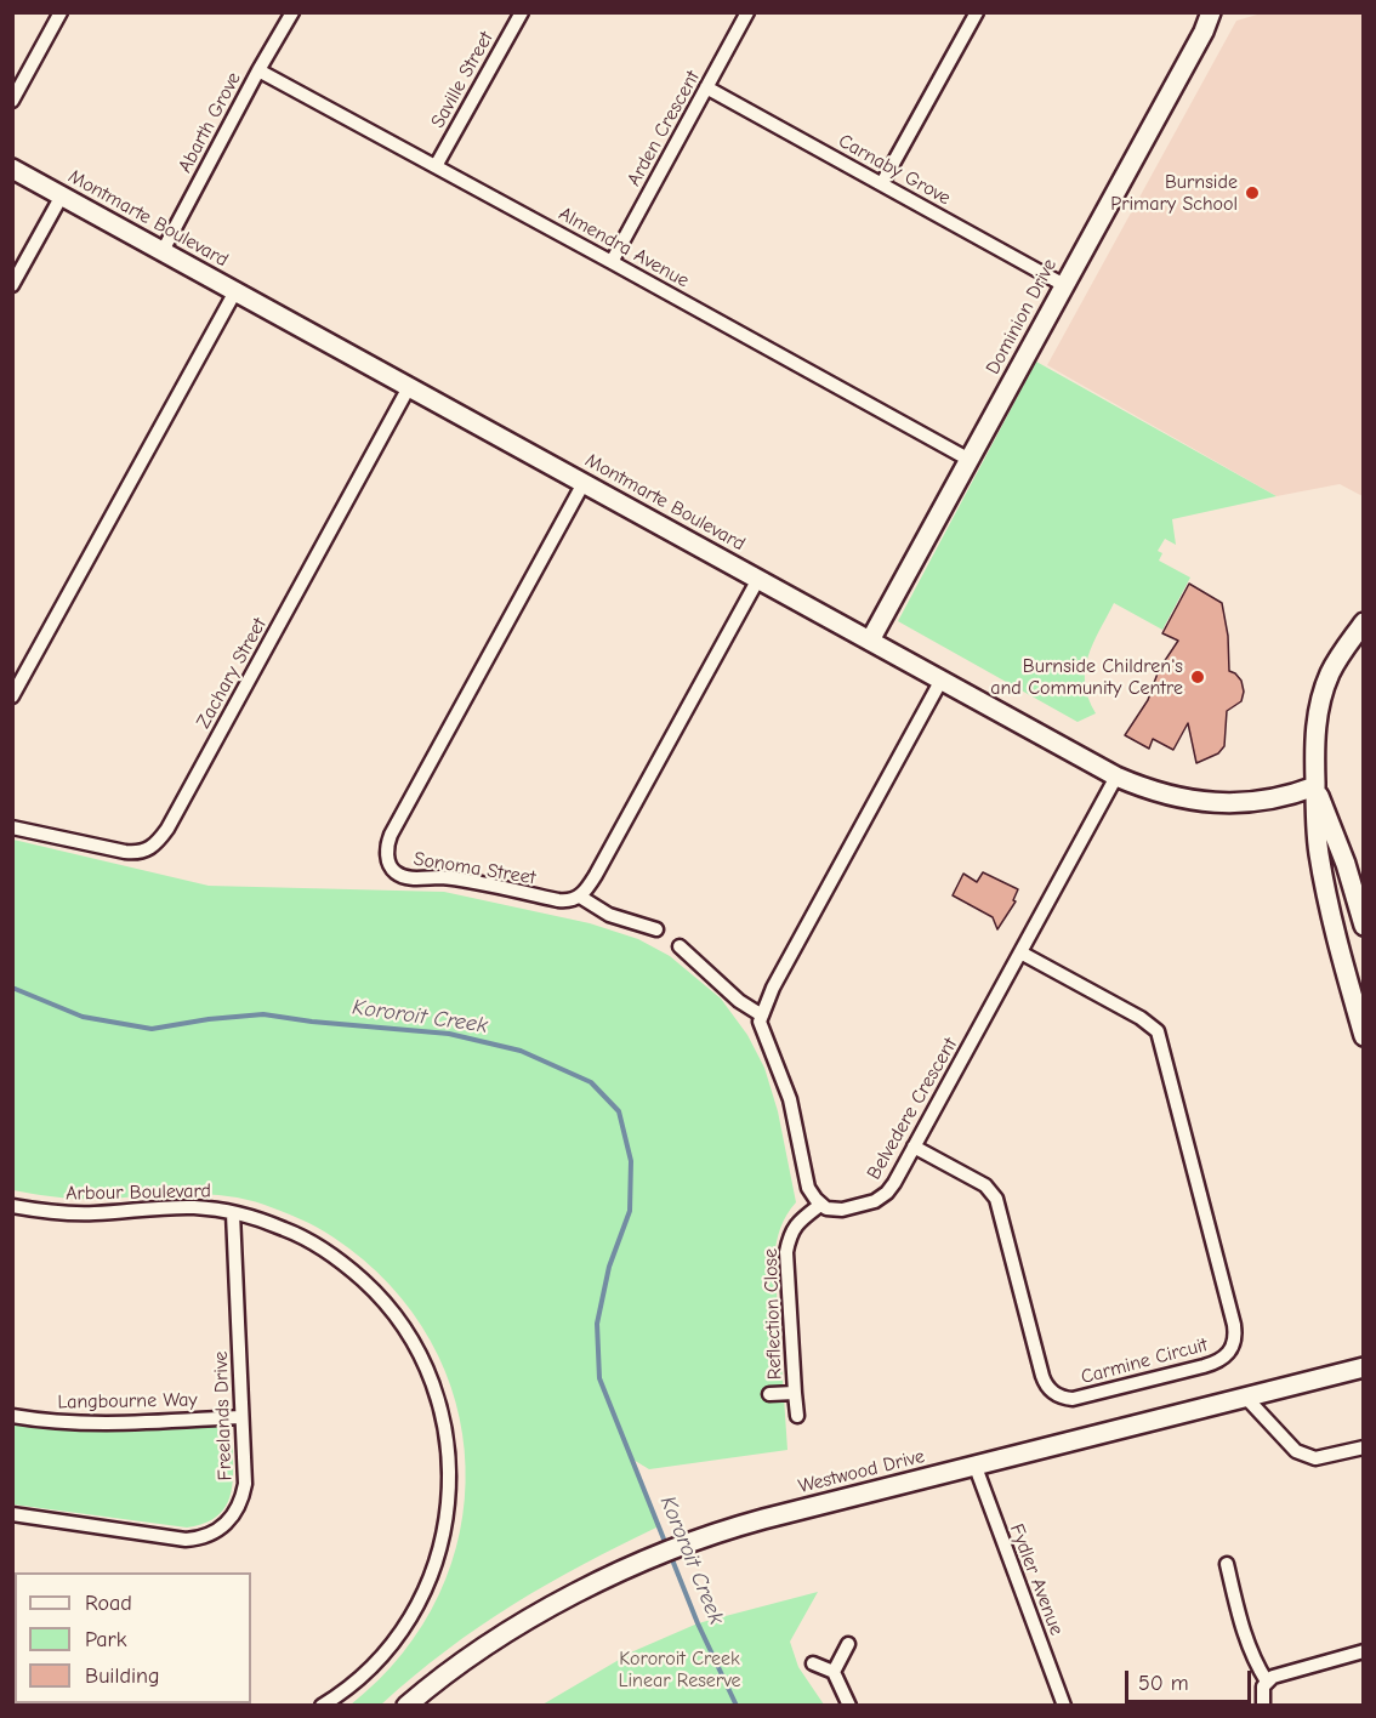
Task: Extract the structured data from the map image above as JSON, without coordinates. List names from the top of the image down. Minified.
{"streets":{"street":["Saville Street","Abarth Grove","Arden Crescent","Carnaby Grove","Montmarte Boulevard","Almendra Avenue","Dominion Drive","Zachary Street","Sonoma Street","Belvedere Crescent","Arbour Boulevard","Reflection Close","Carmine Circuit","Langbourne Way","Freelands Drive","Westwood Drive","Fydler Avenue"]},"crossings":[["Saville Street","Almendra Avenue"],["Abarth Grove","Montmarte Boulevard"],["Abarth Grove","Almendra Avenue"],["Arden Crescent","Carnaby Grove"],["Arden Crescent","Almendra Avenue"],["Carnaby Grove","Dominion Drive"],["Montmarte Boulevard","Dominion Drive"],["Montmarte Boulevard","Zachary Street"],["Montmarte Boulevard","Sonoma Street"],["Montmarte Boulevard","Belvedere Crescent"],["Almendra Avenue","Dominion Drive"],["Belvedere Crescent","Reflection Close"],["Belvedere Crescent","Carmine Circuit"],["Arbour Boulevard","Freelands Drive"],["Langbourne Way","Freelands Drive"],["Westwood Drive","Fydler Avenue"]],"water":["Kororoit Creek"],"parks":["Kororoit Creek Linear Reserve"],"places":["Burnside Primary School","Burnside Children's and Community Centre"],"legend":["Road","Park","Building"],"scale_bar":"50 m"}
